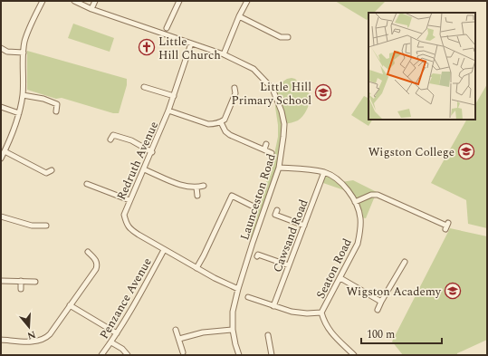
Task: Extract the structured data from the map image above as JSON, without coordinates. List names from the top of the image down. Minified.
{"streets":{"street":["Redruth Avenue","Launceston Road","Cawsand Road","Seaton Road","Penzance Avenue"]},"crossings":[["Redruth Avenue","Launceston Road"],["Redruth Avenue","Penzance Avenue"],["Launceston Road","Seaton Road"],["Cawsand Road","Seaton Road"]],"places":{"church":["Little Hill Church"],"school or university":["Little Hill Primary School","Wigston College","Wigston Academy"]},"scale_bar":"100 m","north":"bottom"}
